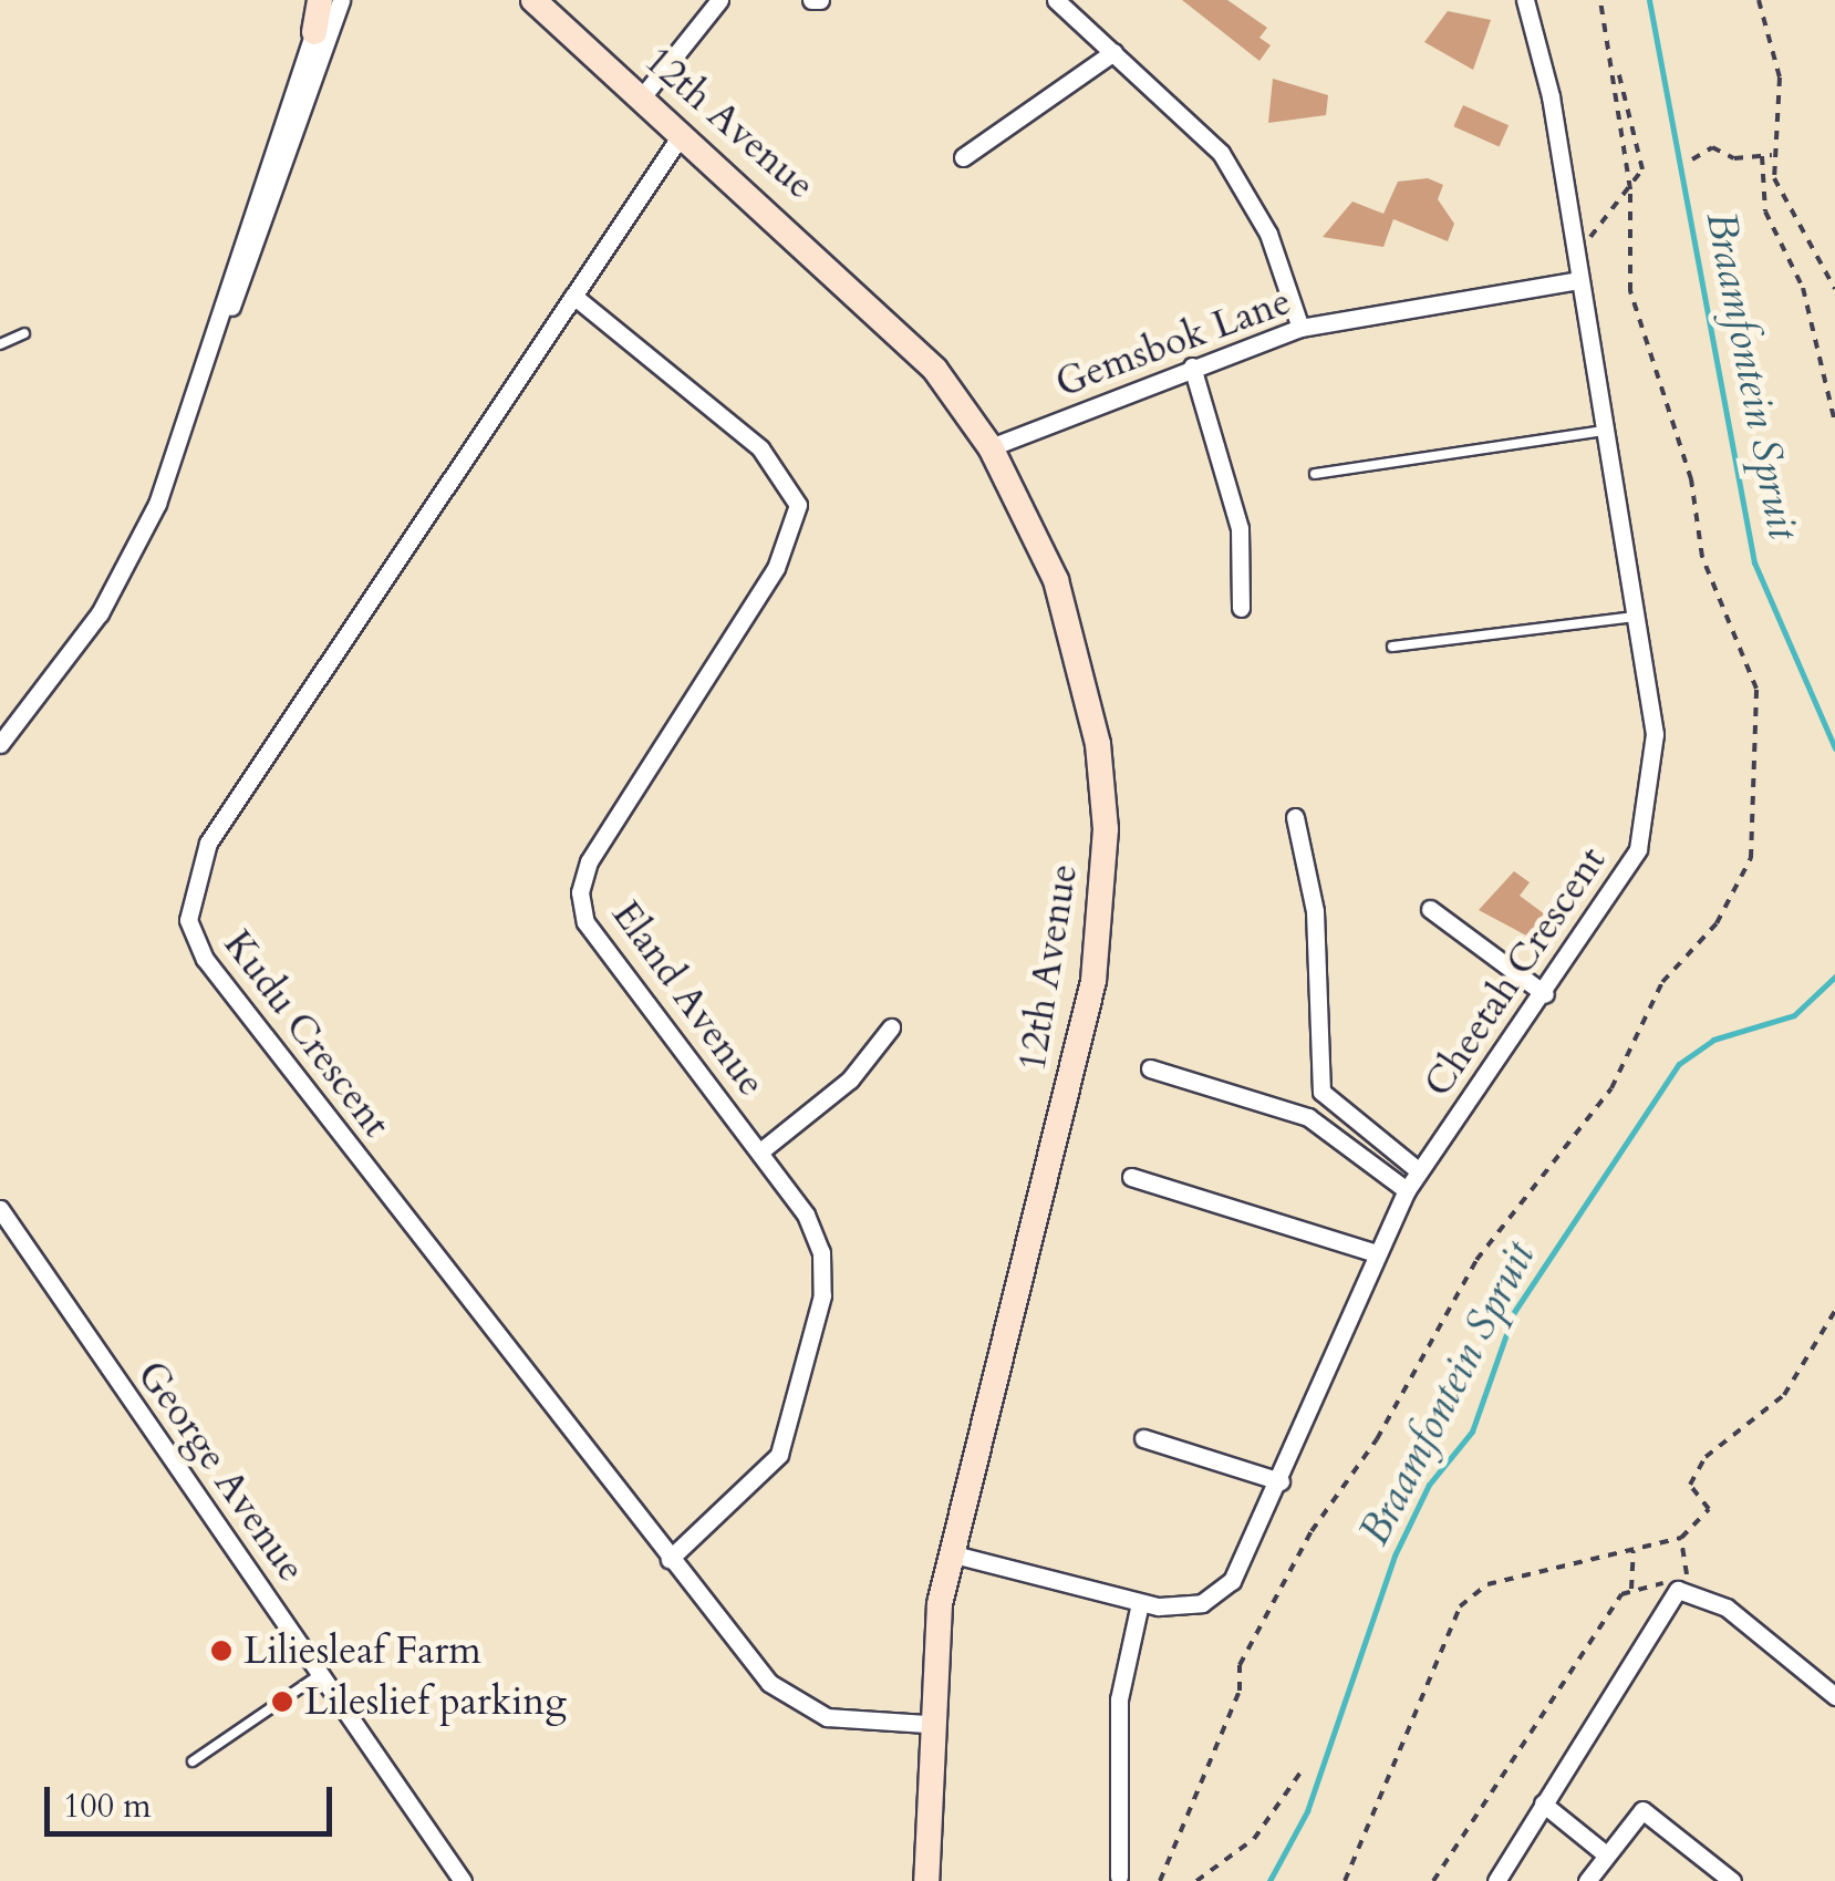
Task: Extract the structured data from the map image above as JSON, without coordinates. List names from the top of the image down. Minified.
{"streets":{"street":["12th Avenue","Gemsbok Lane","Cheetah Crescent","Eland Avenue","Kudu Crescent","George Avenue"]},"crossings":[["12th Avenue","Gemsbok Lane"],["12th Avenue","Cheetah Crescent"],["12th Avenue","Kudu Crescent"],["Gemsbok Lane","Cheetah Crescent"],["Eland Avenue","Kudu Crescent"]],"water":["Braamfontein Spruit"],"places":["Liliesleaf Farm","Lileslief parking"],"scale_bar":"100 m"}
